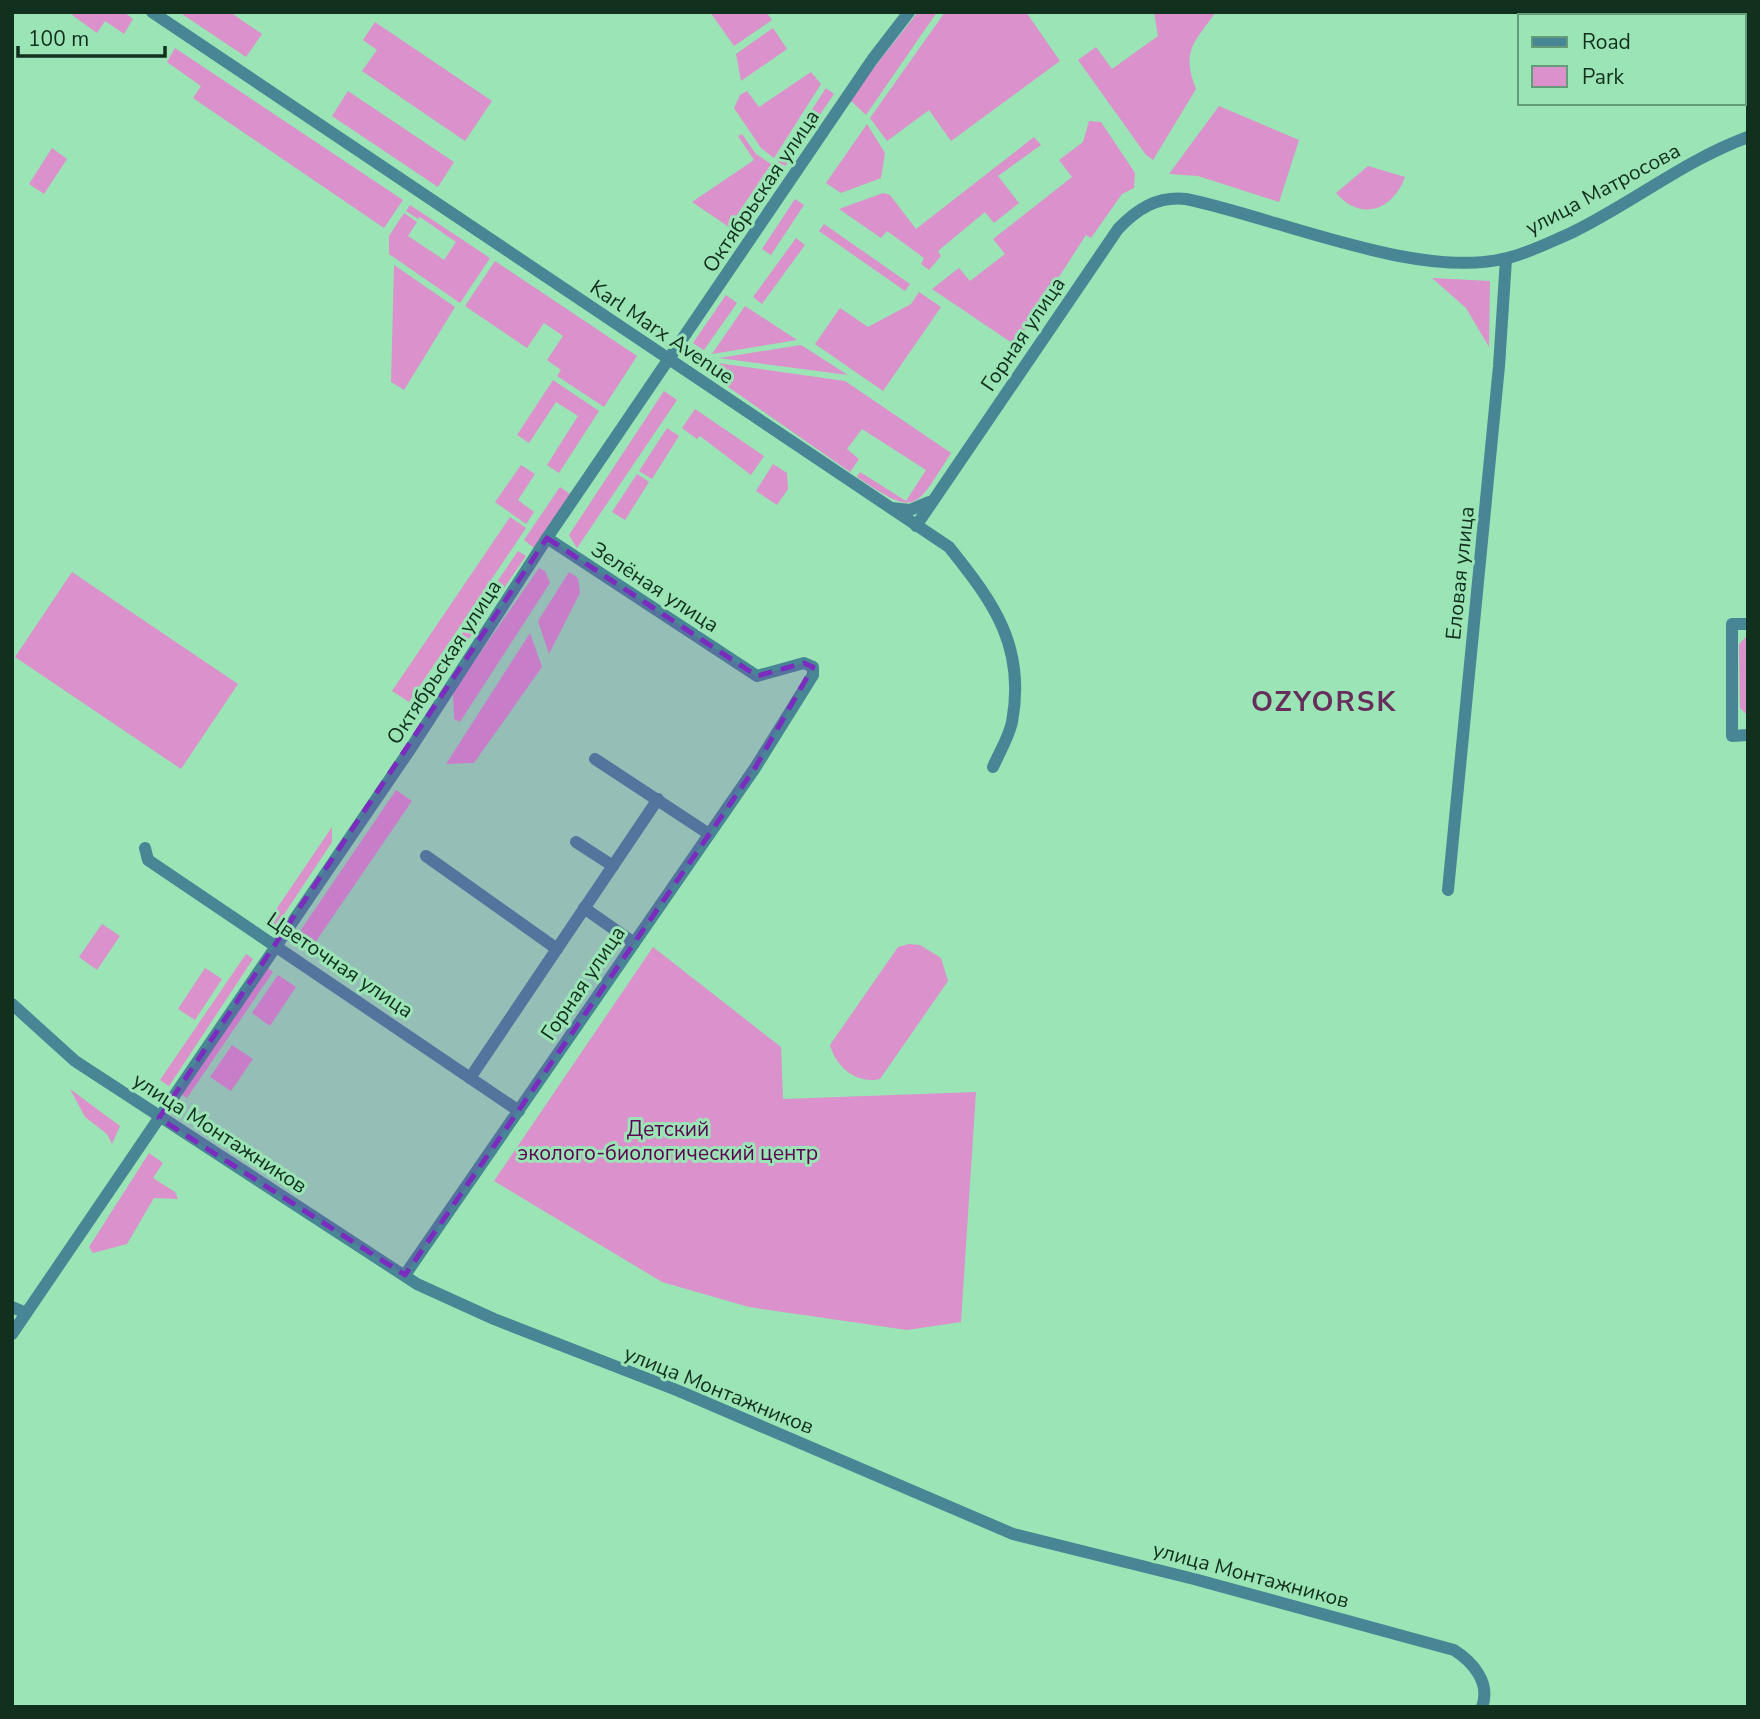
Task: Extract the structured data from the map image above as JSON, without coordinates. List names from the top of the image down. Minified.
{"streets":{"street":["улица Матросова","Октябрьская улица","Karl Marx Avenue","Горная улица","Еловая улица","Зелёная улица","Цветочная улица","улица Монтажников"]},"crossings":[["улица Матросова","Горная улица"],["улица Матросова","Еловая улица"],["Октябрьская улица","Karl Marx Avenue"],["Октябрьская улица","Зелёная улица"],["Октябрьская улица","Цветочная улица"],["Октябрьская улица","улица Монтажников"],["Karl Marx Avenue","Горная улица"],["Горная улица","Зелёная улица"],["Горная улица","Цветочная улица"],["Горная улица","улица Монтажников"]],"districts":["OZYORSK"],"parks":["Детский эколого-биологический центр"],"legend":["Road","Park"],"scale_bar":"100 m"}
